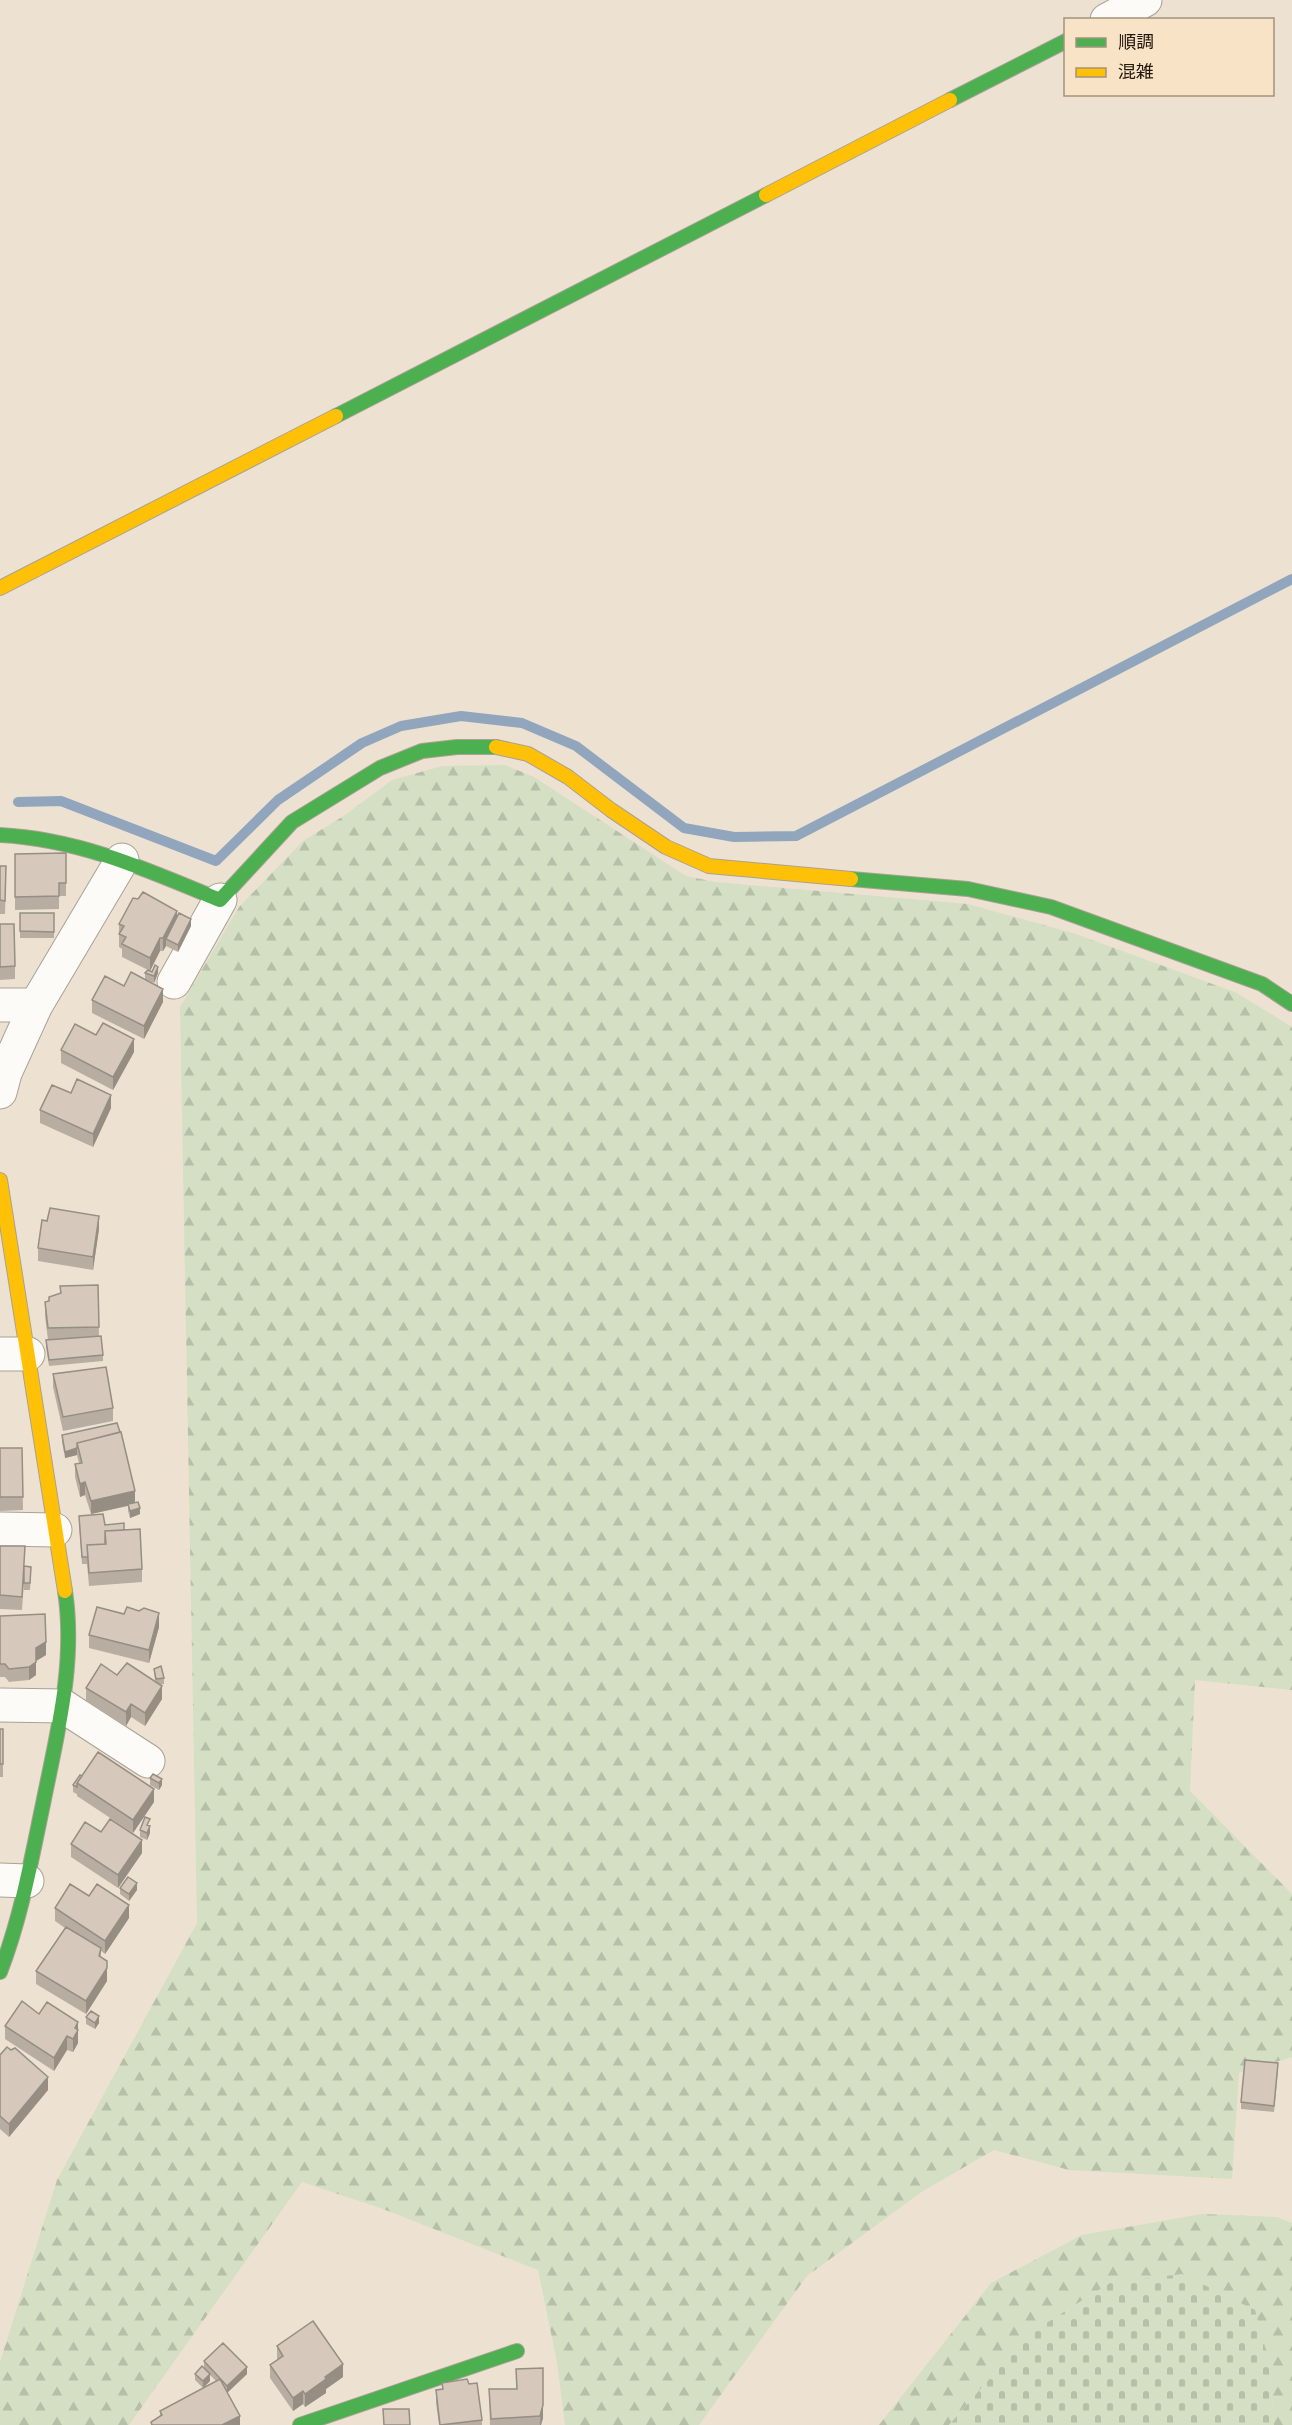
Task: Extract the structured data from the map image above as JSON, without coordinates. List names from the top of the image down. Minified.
{"legend":["順調","混雑"]}
